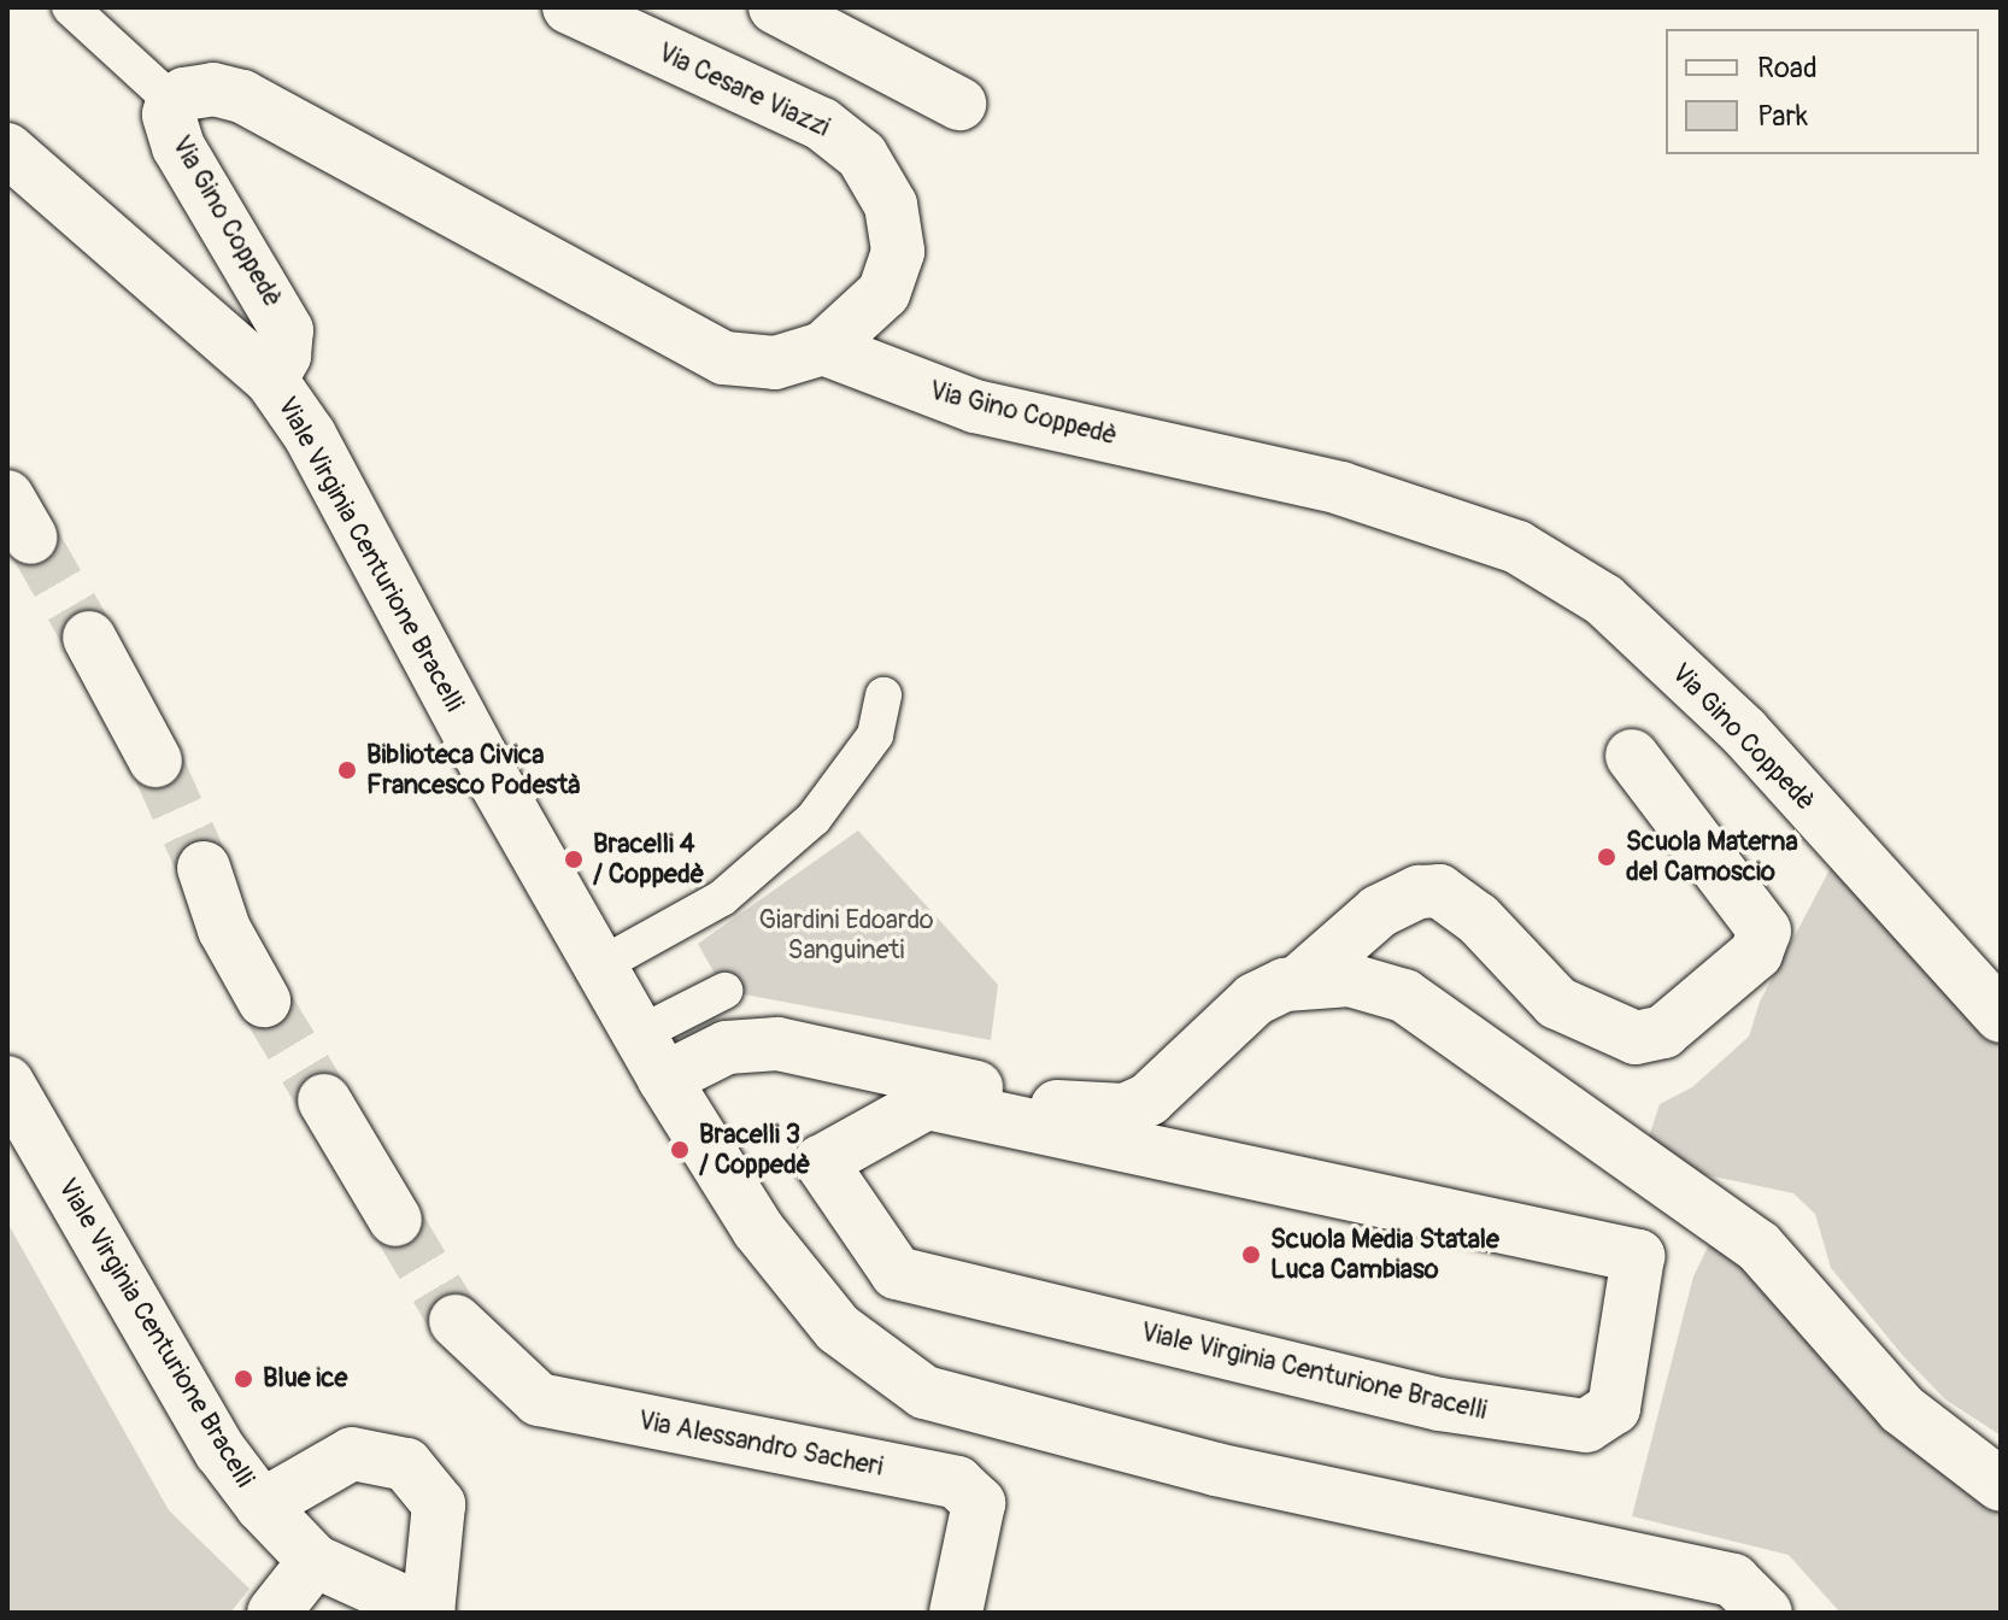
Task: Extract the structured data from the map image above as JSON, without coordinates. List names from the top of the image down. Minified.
{"streets":{"street":["Via Cesare Viazzi","Via Gino Coppedè","Viale Virginia Centurione Bracelli","Via Alessandro Sacheri"]},"crossings":[["Via Cesare Viazzi","Via Gino Coppedè"],["Via Gino Coppedè","Viale Virginia Centurione Bracelli"]],"parks":["Giardini Edoardo Sanguineti"],"places":["Biblioteca Civica Francesco Podestà","Scuola Materna del Camoscio","Bracelli 4 / Coppedè","Bracelli 3 / Coppedè","Scuola Media Statale Luca Cambiaso","Blue ice"],"legend":["Road","Park"]}
